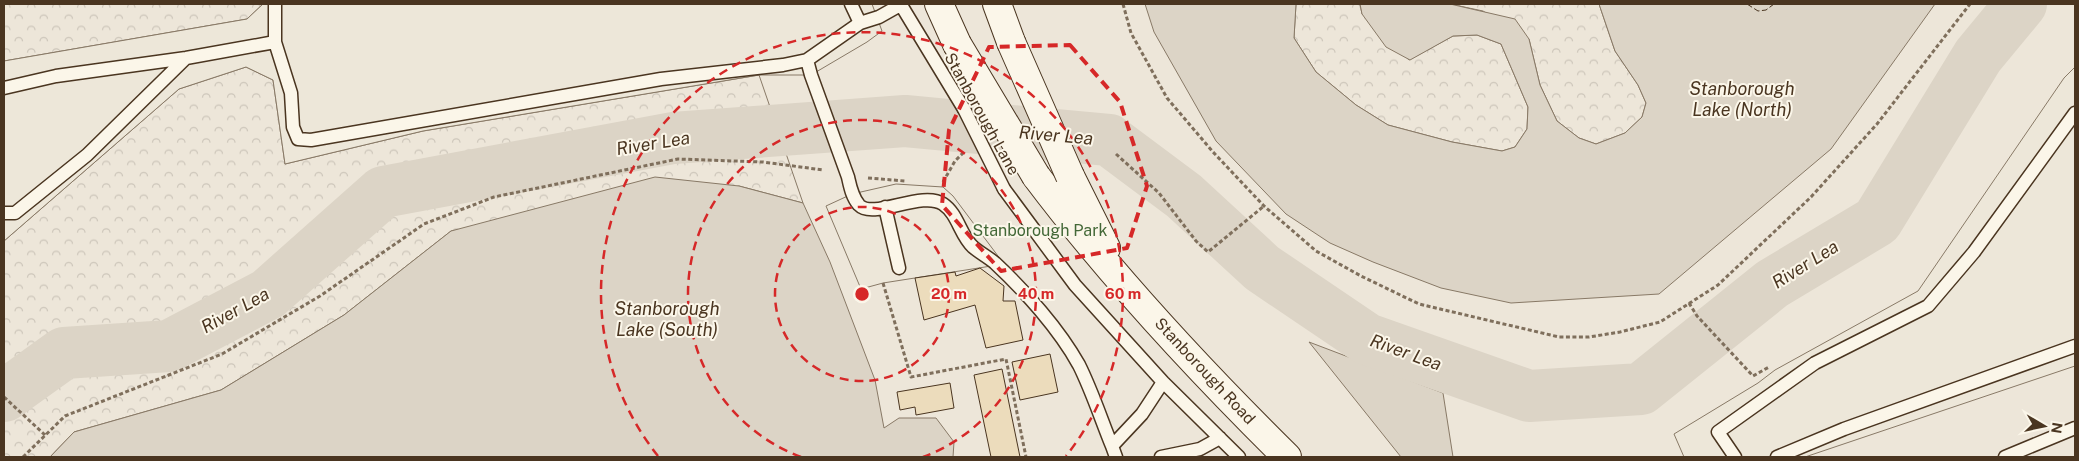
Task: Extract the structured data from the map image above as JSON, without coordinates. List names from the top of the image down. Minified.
{"streets":{"main road":["Stanborough Road"],"lane":["Stanborough Lane"]},"water":["Stanborough Lake (North)","River Lea","Stanborough Lake (South)"],"parks":["Stanborough Park"],"north":"right","rings":["20 m","40 m","60 m"]}
